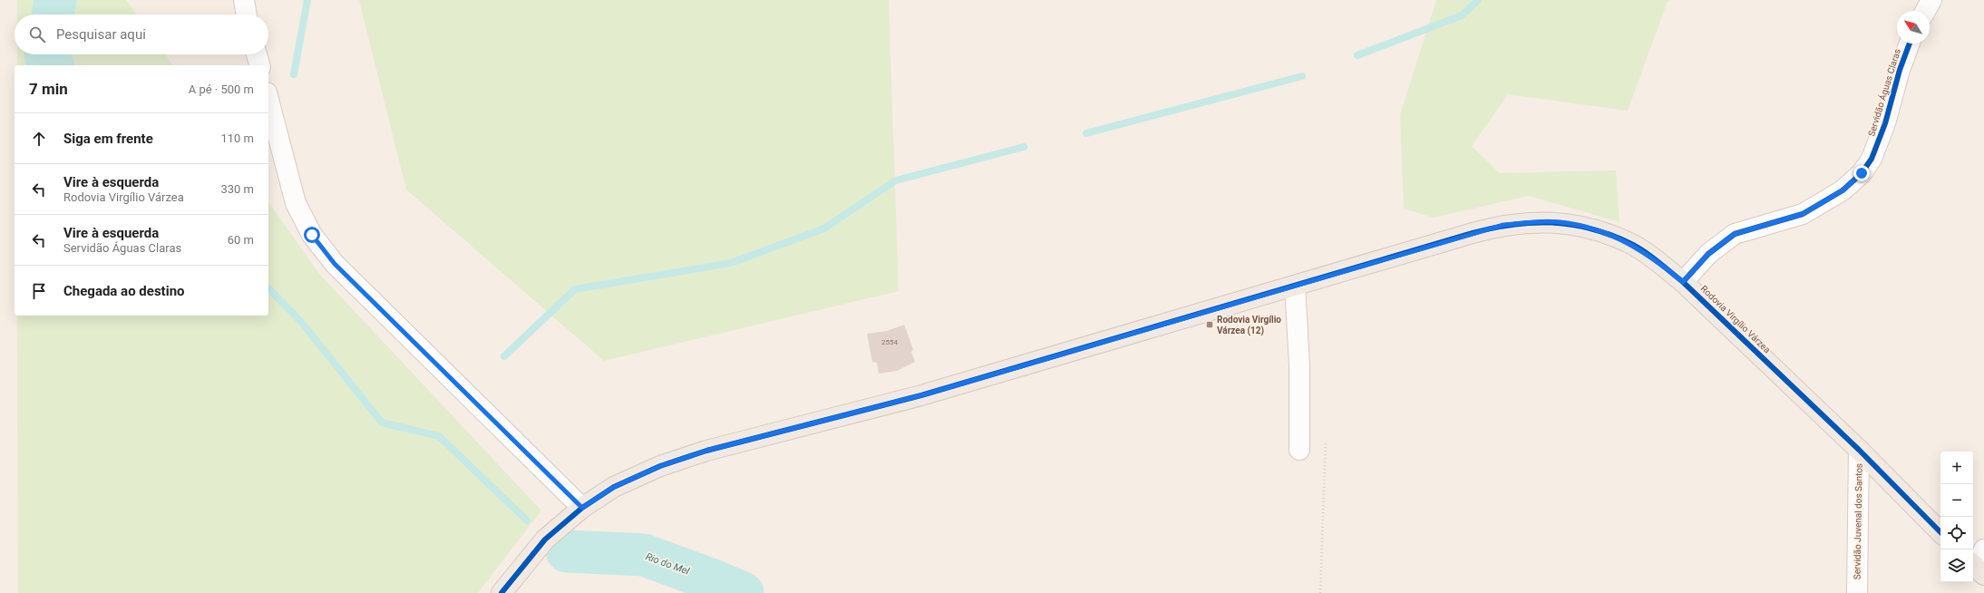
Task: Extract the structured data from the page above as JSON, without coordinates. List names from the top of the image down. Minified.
{"streets":{"main road":["Rodovia Virgílio Várzea"],"street":["Servidão Águas Claras","Servidão Juvenal dos Santos"]},"crossings":[["Servidão Águas Claras","Rodovia Virgílio Várzea"],["Rodovia Virgílio Várzea","Servidão Juvenal dos Santos"]],"water":["Rio do Mel"],"places":{"transit":["Rodovia Virgílio Várzea (12)"]},"house_numbers":["2554"],"north":"top left","page":{"search":"Pesquisar aqui","heading":["7 min","A pé · 500 m"],"list":[["Siga em frente","110 m"],["Vire à esquerda","Rodovia Virgílio Várzea","330 m"],["Vire à esquerda","Servidão Águas Claras","60 m"],"Chegada ao destino"],"map_buttons":["+","−"]}}
